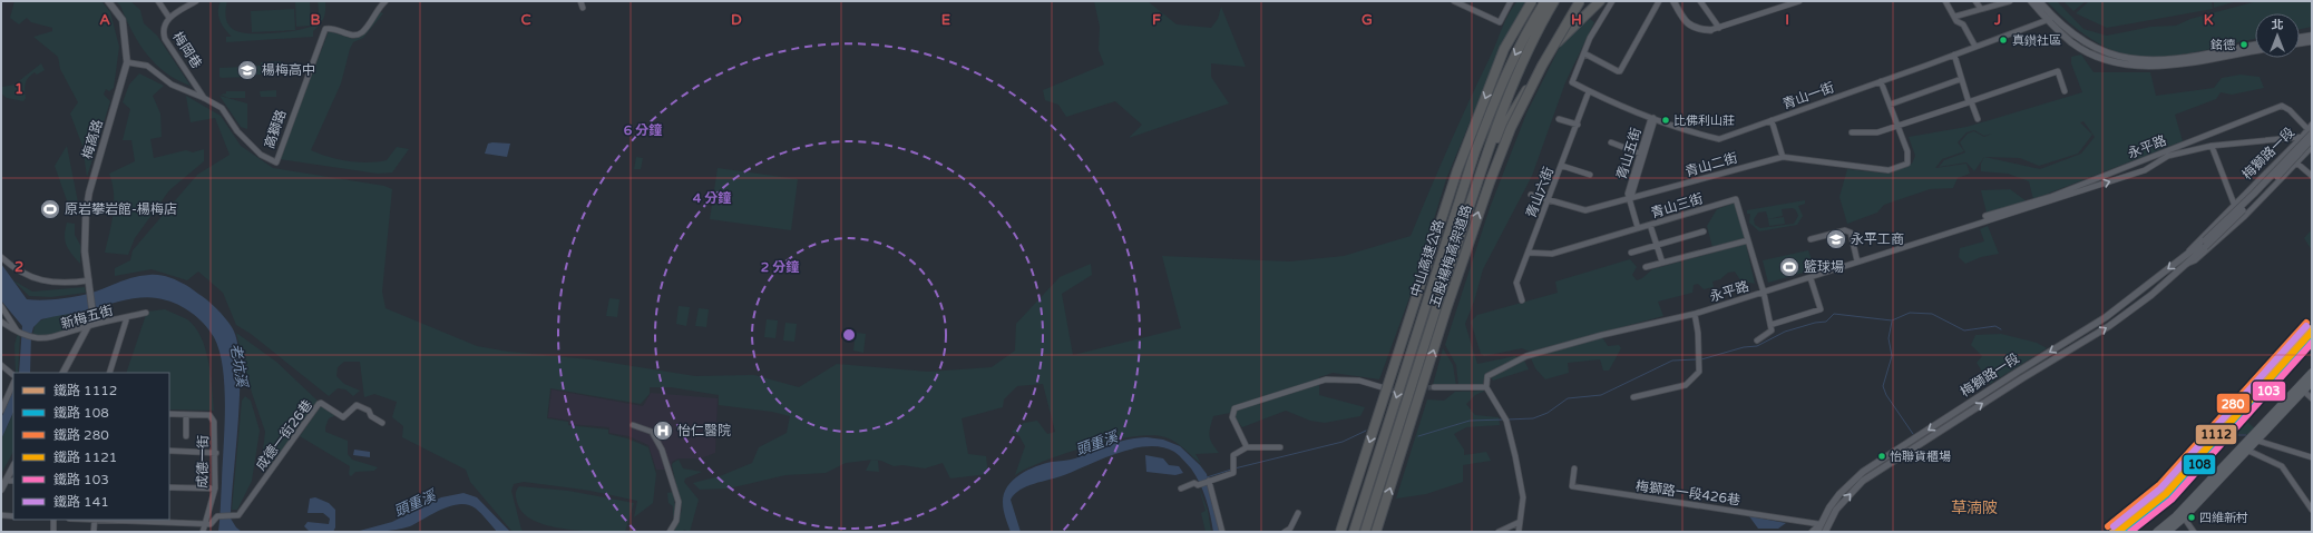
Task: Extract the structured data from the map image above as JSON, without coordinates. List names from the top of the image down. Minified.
{"streets":{"highway":["五股楊梅高架道路","中山高速公路"],"street":["梅岡巷","青山一街","高獅路","梅高路","永平路","青山五街","梅獅路一段","青山二街","青山六街","青山三街","新梅五街","成德一街26巷","成德一街","梅獅路一段426巷"]},"crossings":[["梅岡巷","高獅路"],["青山一街","青山五街"],["青山一街","青山六街"],["高獅路","梅高路"],["梅高路","新梅五街"],["永平路","梅獅路一段"],["永平路","青山三街"],["青山五街","青山二街"],["青山五街","青山三街"],["梅獅路一段","梅獅路一段426巷"],["青山二街","青山六街"],["青山六街","青山三街"],["成德一街26巷","成德一街"]],"districts":["草湳陂"],"water":["老坑溪","頭重溪"],"places":{"other":["真鑚社區","銘德","比佛利山莊","怡聯貨櫃場","四維新村"],"school or university":["楊梅高中","永平工商"],"sports":["原岩攀岩館-楊梅店","籃球場"],"hospital":["怡仁醫院"]},"lines":["rail line 280","rail line 141","rail line 1112","rail line 1121","rail line 108","rail line 103"],"legend":["鐵路 1112","鐵路 108","鐵路 280","鐵路 1121","鐵路 103","鐵路 141"],"north":"top","grid":{"columns":["A","B","C","D","E","F","G","H","I","J","K"],"rows":["1","2"]},"rings":["6 分鐘","4 分鐘","2 分鐘"]}
